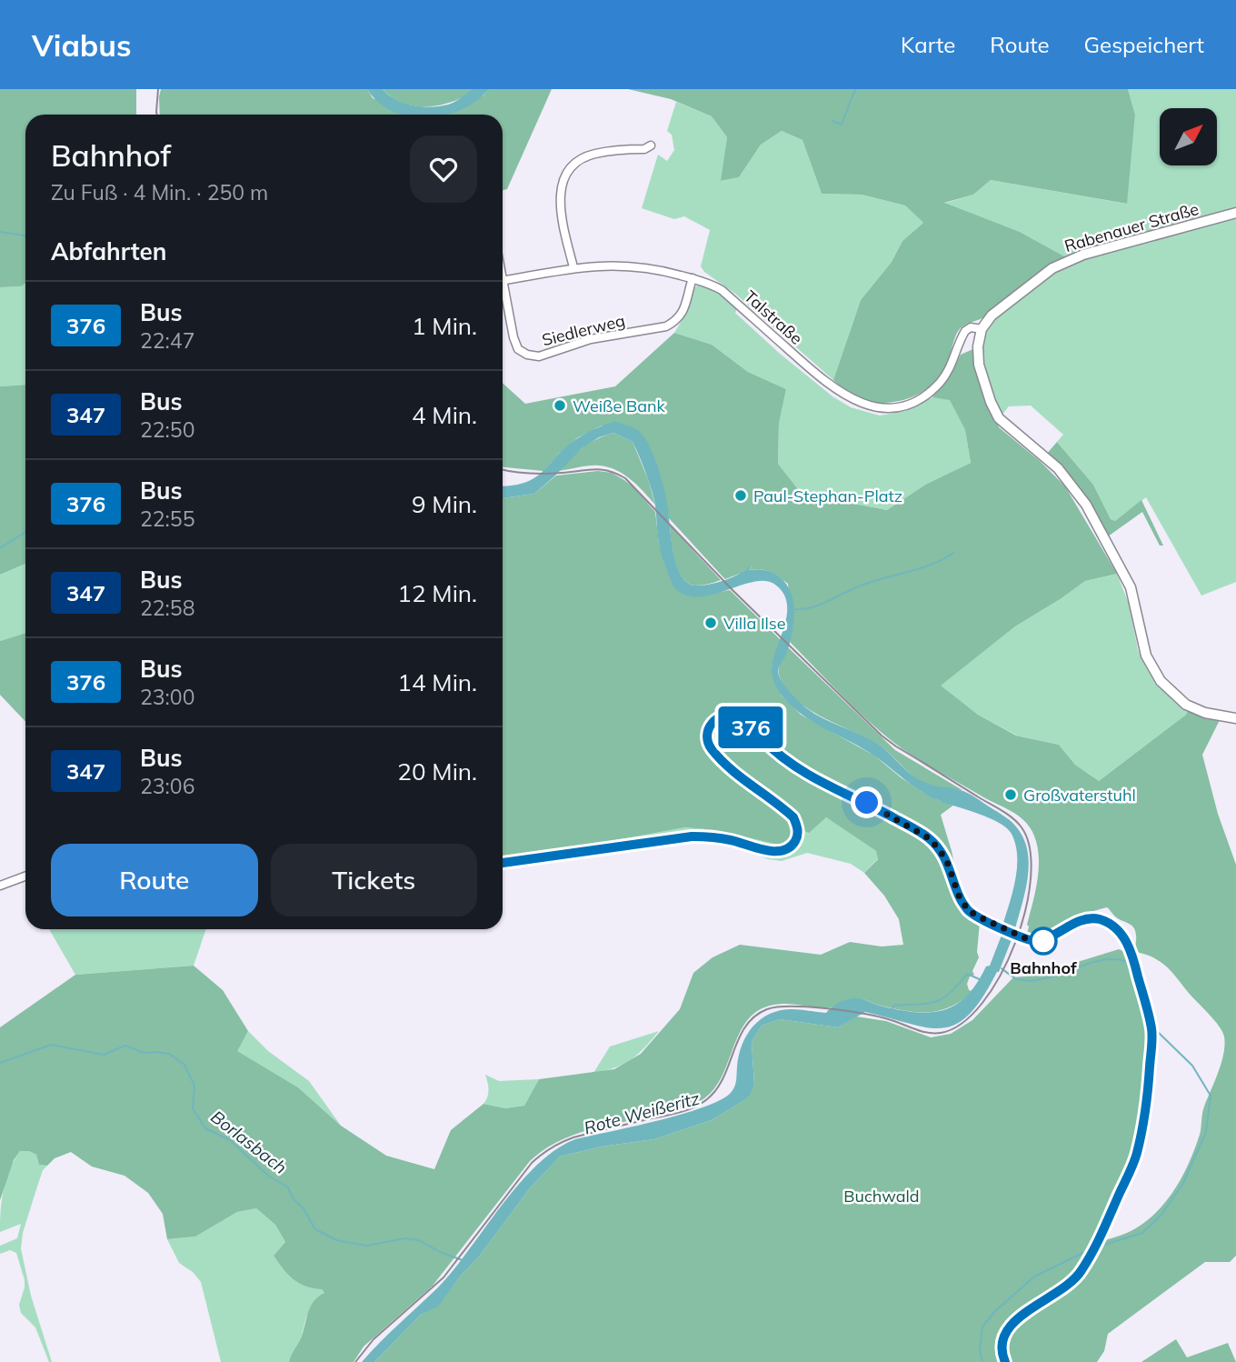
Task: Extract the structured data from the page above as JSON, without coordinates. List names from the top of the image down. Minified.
{"streets":{"main road":["Rabenauer Straße"],"street":["Talstraße","Siedlerweg"]},"crossings":[["Rabenauer Straße","Talstraße"],["Talstraße","Siedlerweg"]],"water":["Rote Weißeritz","Borlasbach"],"parks":["Buchwald"],"places":["Weiße Bank","Paul-Stephan-Platz","Villa Ilse","Großvaterstuhl","Bahnhof"],"lines":["bus line 376"],"north":"top right","page":{"header":"Viabus","nav":["Karte","Route","Gespeichert"],"on_map":"376","heading":[["Bahnhof","Zu Fuß · 4 Min. · 250 m"],"Abfahrten"],"list":[{"mark":"376","name":"Bus","note":"22:47","value":"1 Min."},{"mark":"347","name":"Bus","note":"22:50","value":"4 Min."},{"mark":"376","name":"Bus","note":"22:55","value":"9 Min."},{"mark":"347","name":"Bus","note":"22:58","value":"12 Min."},{"mark":"376","name":"Bus","note":"23:00","value":"14 Min."},{"mark":"347","name":"Bus","note":"23:06","value":"20 Min."}],"buttons":["Route","Tickets"]}}
